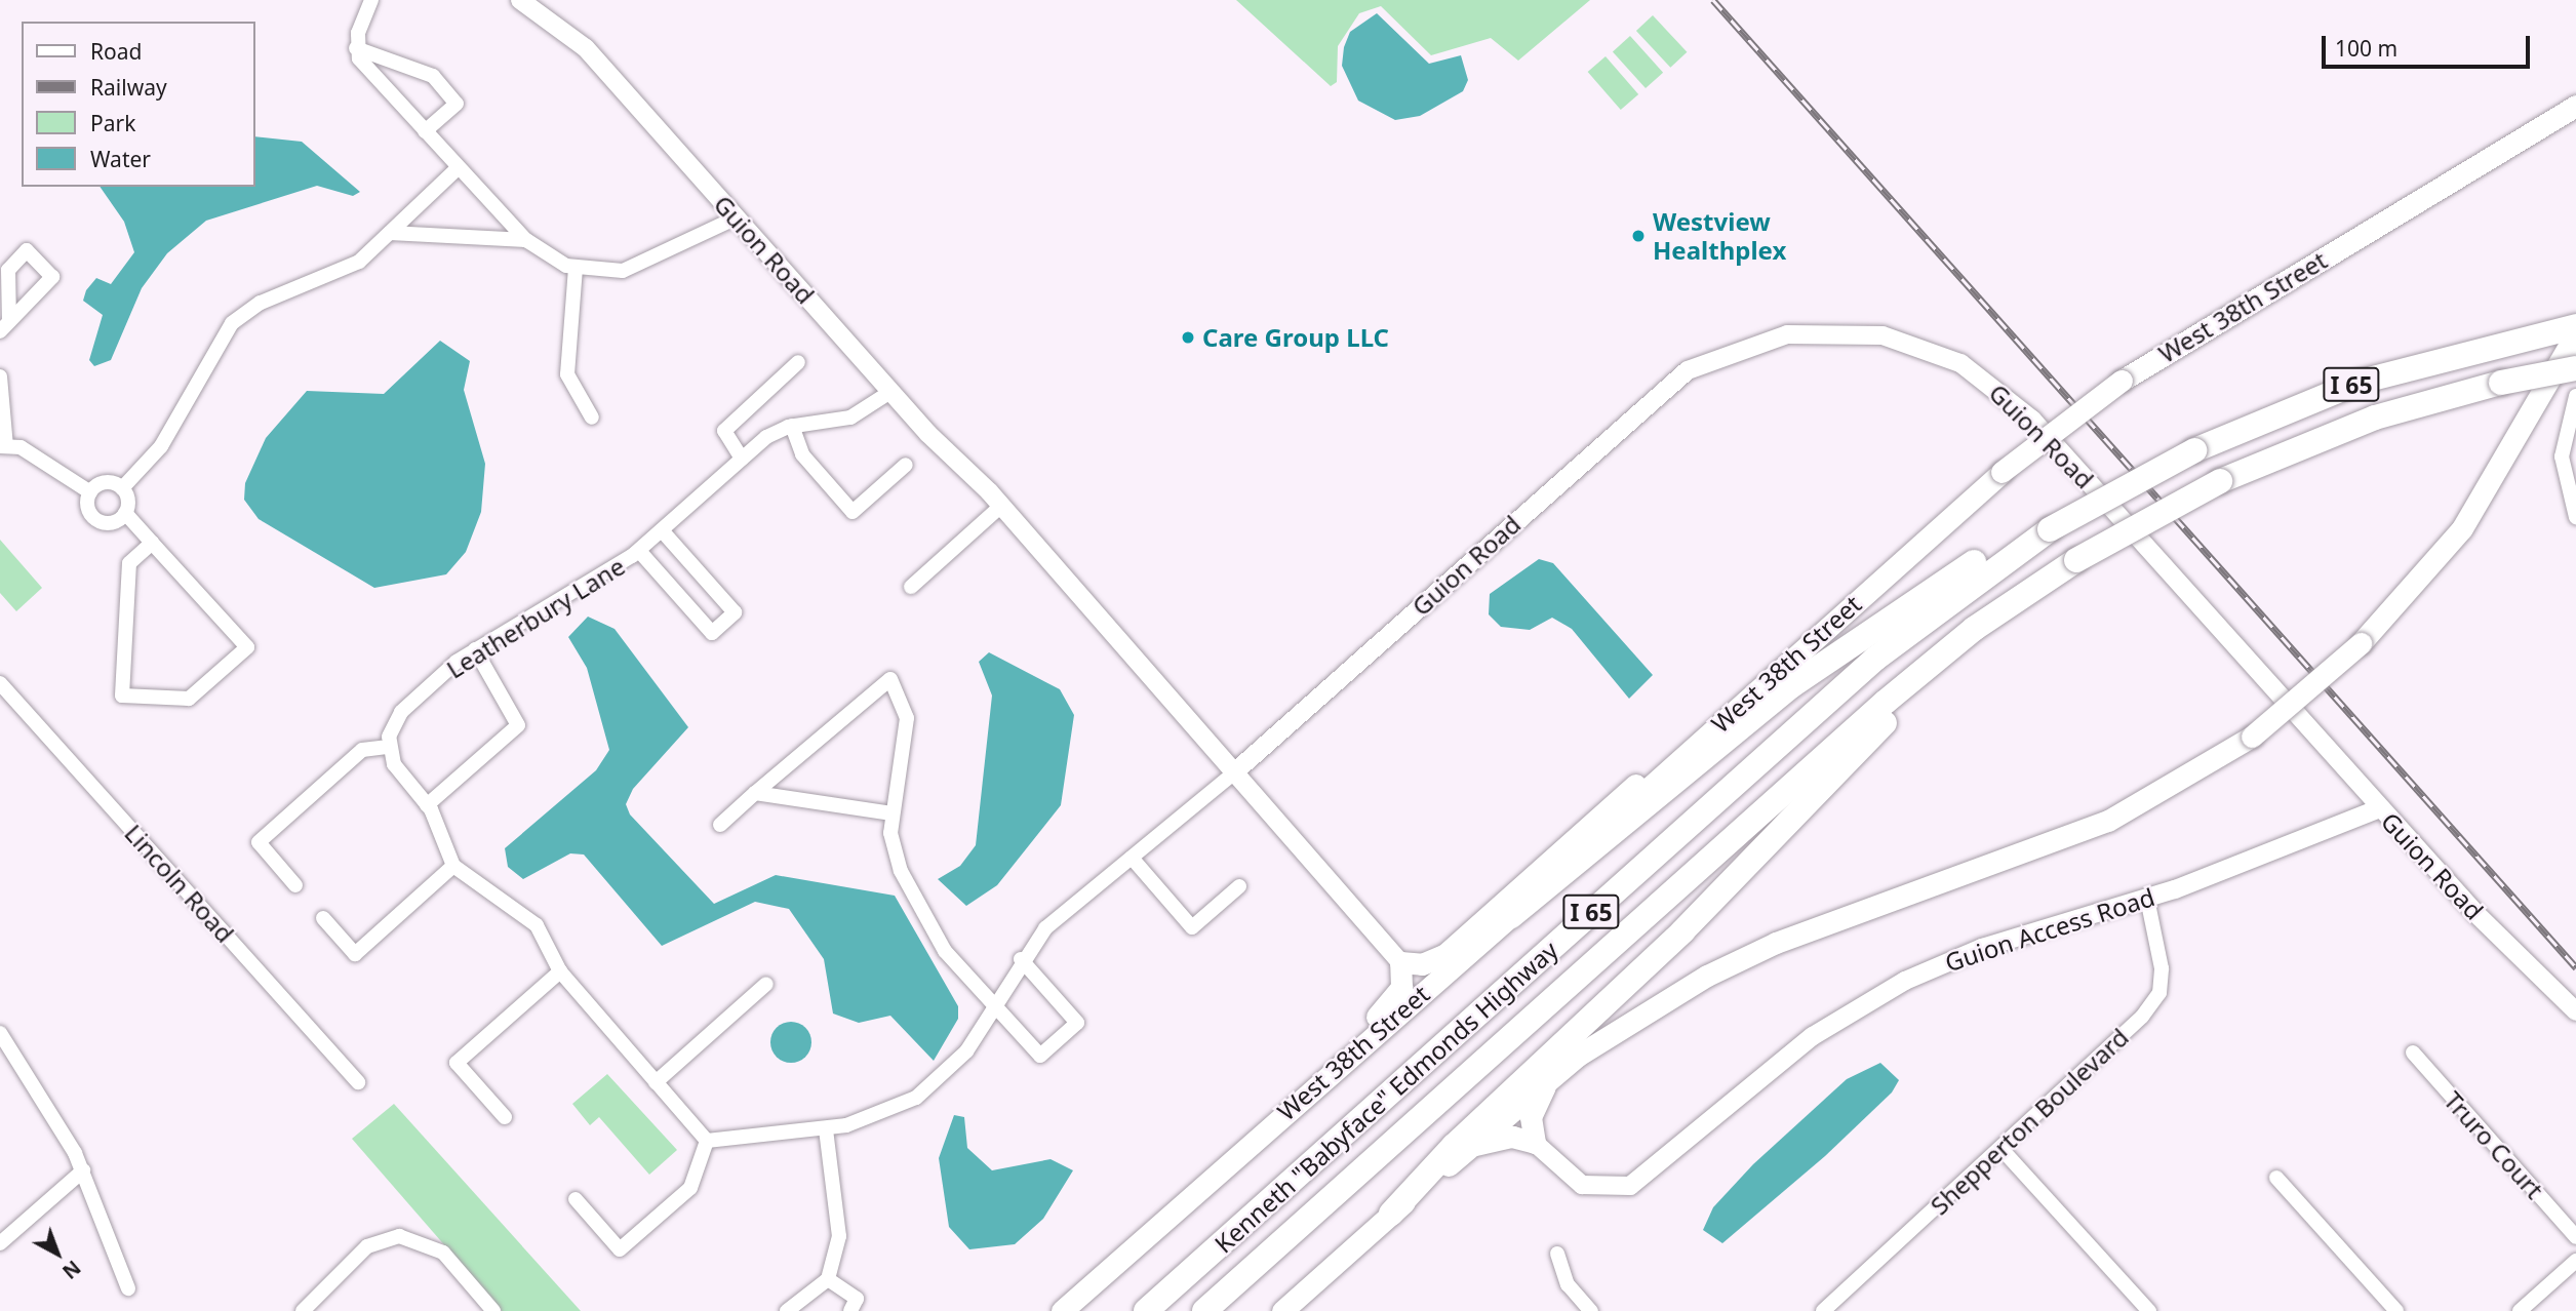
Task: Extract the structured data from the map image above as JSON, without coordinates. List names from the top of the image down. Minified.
{"streets":{"highway":["I 65","Kenneth \"Babyface\" Edmonds Highway"],"main road":["West 38th Street"],"street":["Guion Road","Leatherbury Lane","Lincoln Road","Guion Access Road","Shepperton Boulevard","Truro Court"]},"crossings":[["Guion Road","Leatherbury Lane"],["Guion Road","Guion Access Road"],["Guion Access Road","Shepperton Boulevard"]],"places":["Westview Healthplex","Care Group LLC"],"legend":["Road","Railway","Park","Water"],"scale_bar":"100 m","north":"bottom right"}
